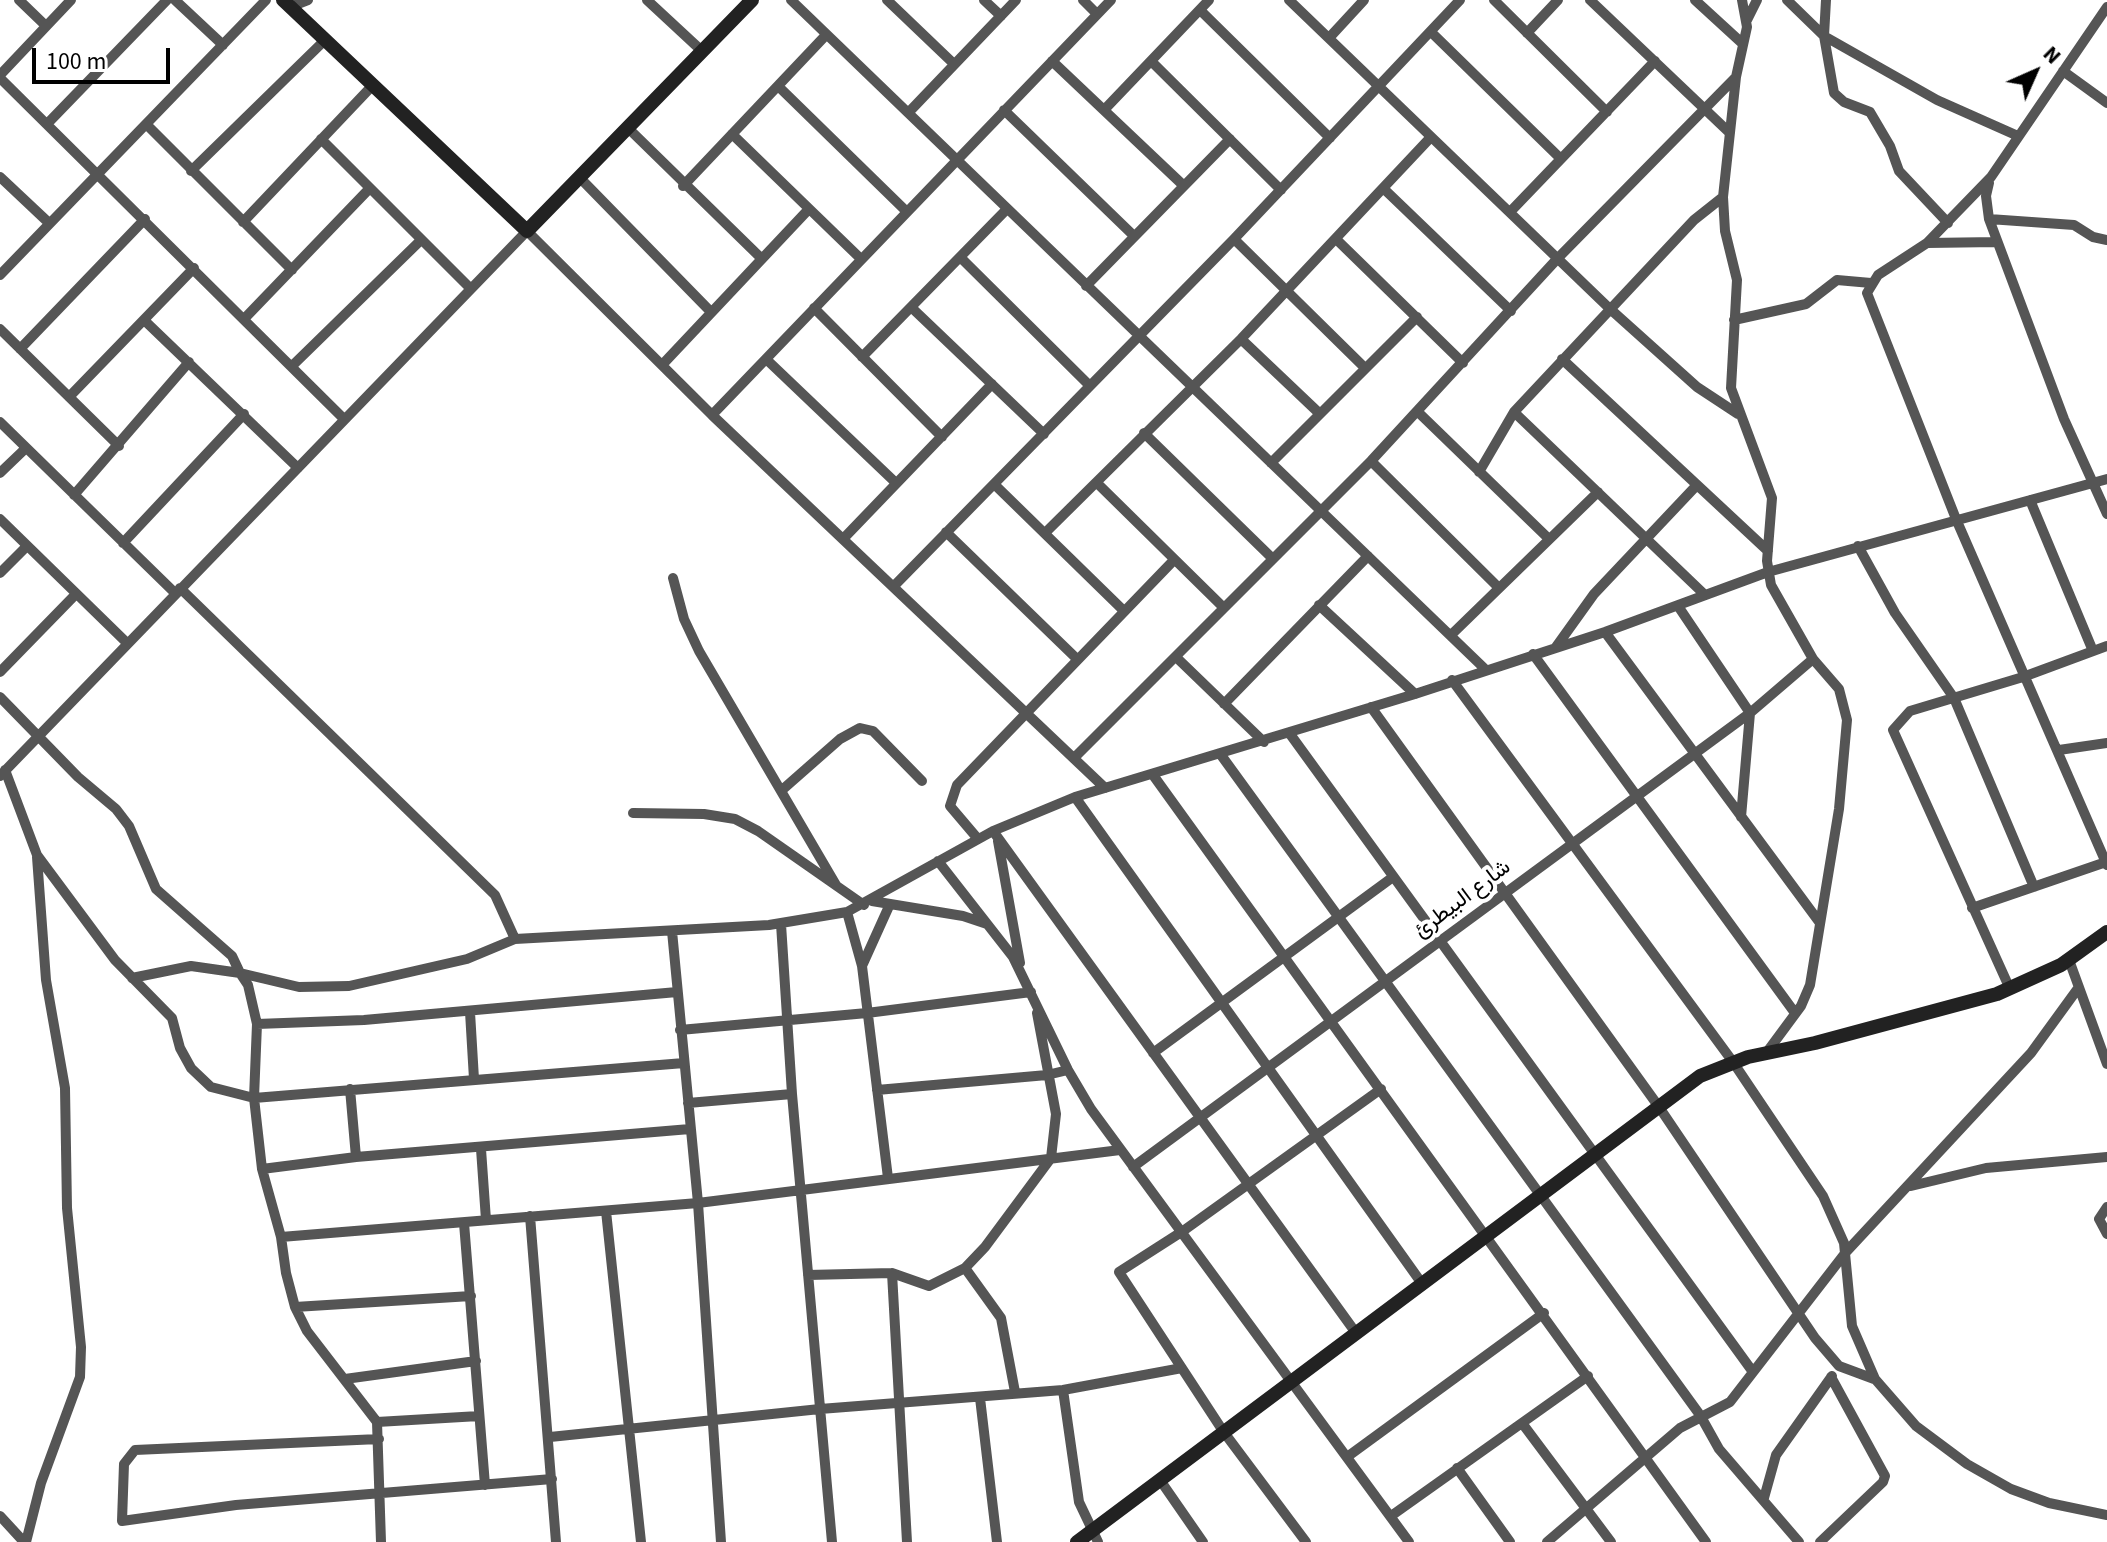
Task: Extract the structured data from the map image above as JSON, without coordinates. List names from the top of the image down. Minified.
{"streets":{"street":["شارع البيطرئ"]},"scale_bar":"100 m","north":"top right"}
